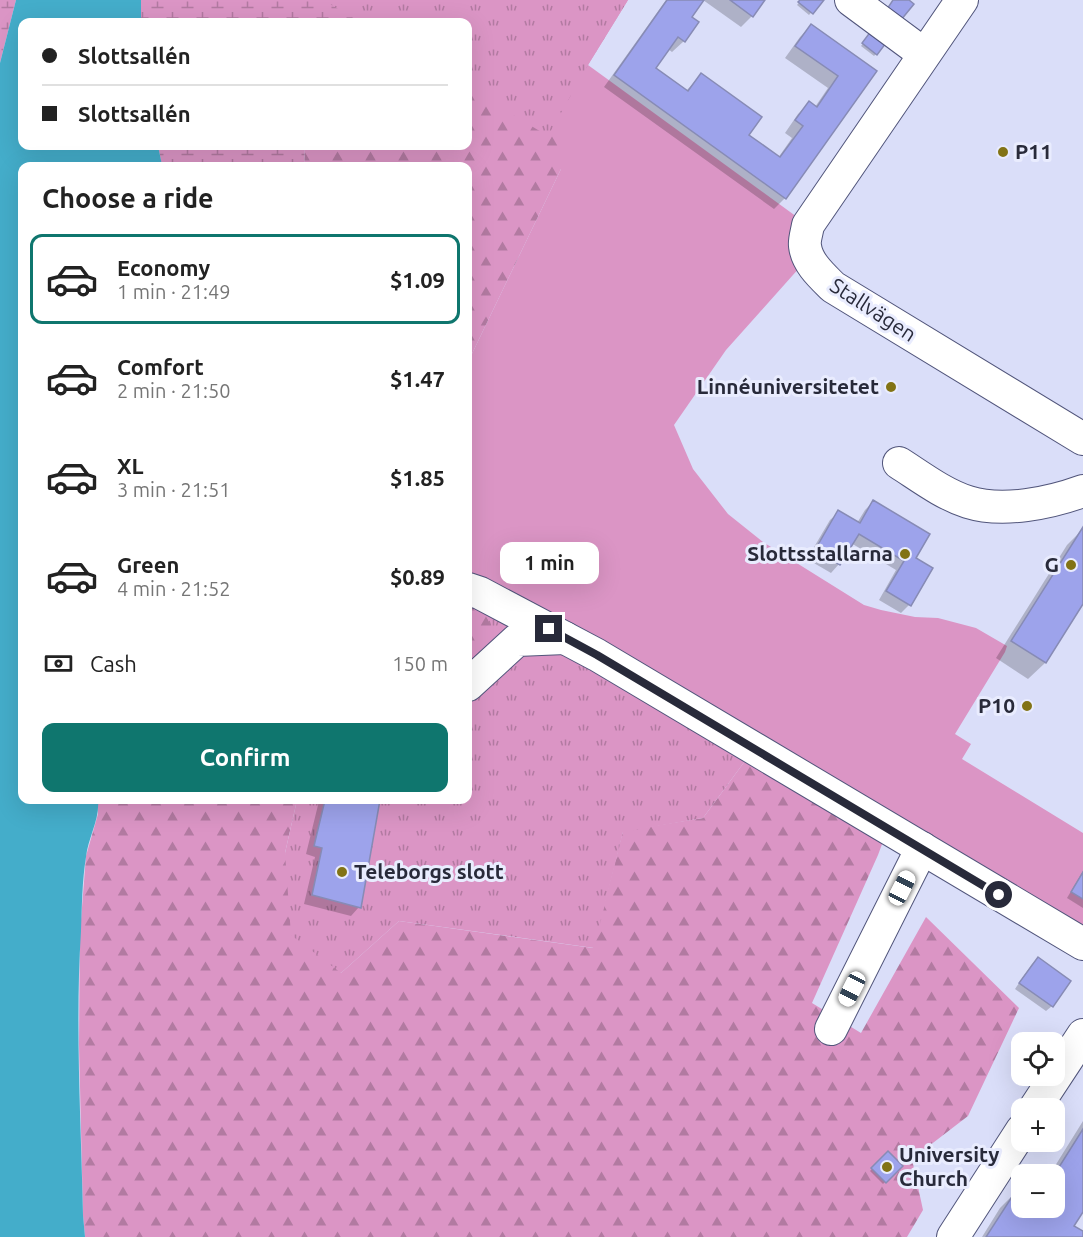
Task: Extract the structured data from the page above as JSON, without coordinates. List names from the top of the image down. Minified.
{"streets":{"street":["Stallvägen"]},"places":["P11","Linnéuniversitetet","Slottsstallarna","G","P10","Teleborgs slott","University Church"],"page":{"banner":["Slottsallén","Slottsallén"],"heading":"Choose a ride","list":[{"name":"Economy","note":"1 min · 21:49","value":"$1.09"},{"name":"Comfort","note":"2 min · 21:50","value":"$1.47"},{"name":"XL","note":"3 min · 21:51","value":"$1.85"},{"name":"Green","note":"4 min · 21:52","value":"$0.89"}],"bubble":"1 min","pay":["Cash","150 m"],"buttons":"Confirm","map_buttons":["+","−"]}}
